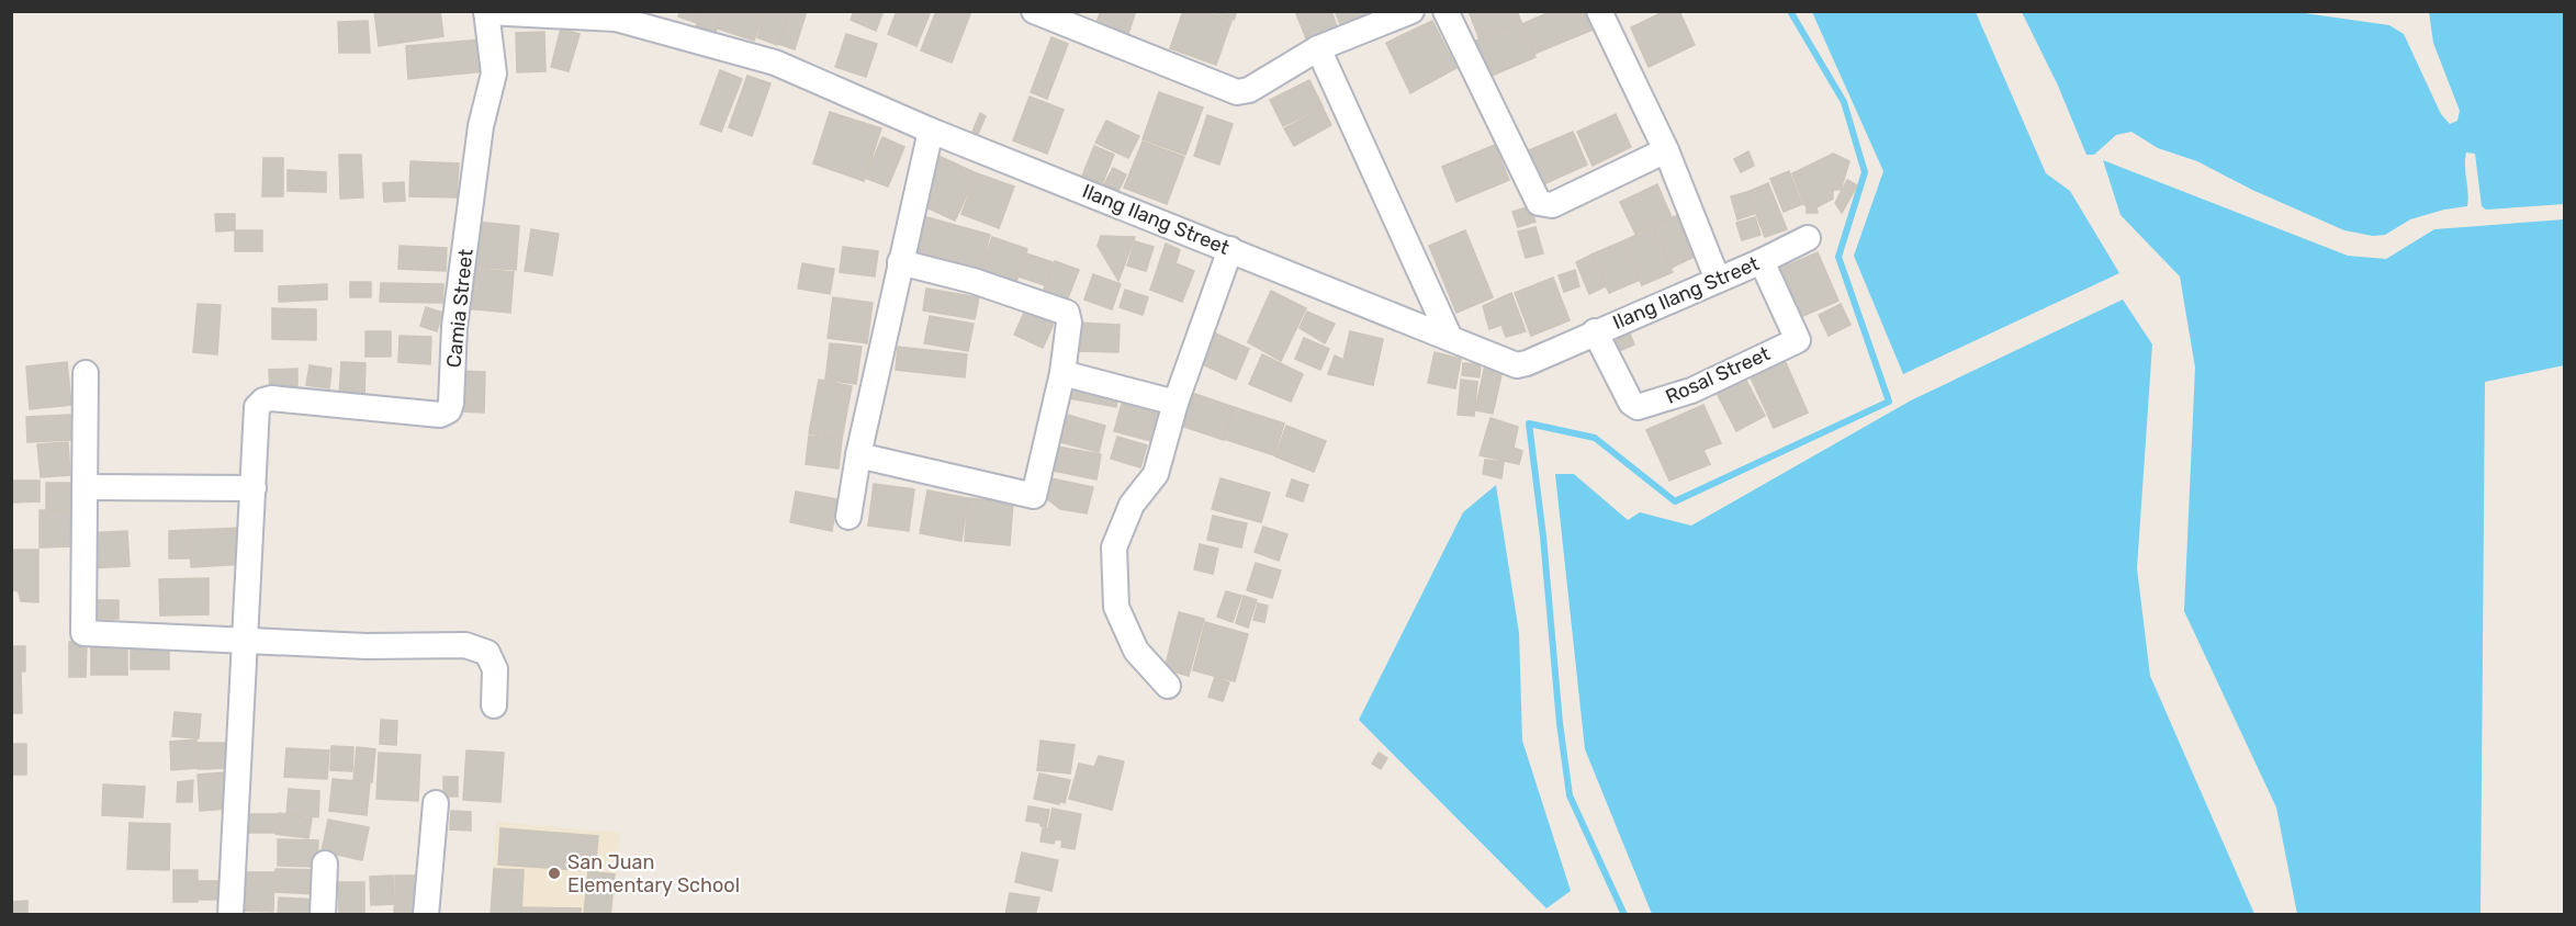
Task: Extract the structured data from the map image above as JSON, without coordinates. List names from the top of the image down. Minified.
{"streets":{"street":["Ilang Ilang Street","Camia Street","Rosal Street"]},"crossings":[["Ilang Ilang Street","Camia Street"],["Ilang Ilang Street","Rosal Street"]],"places":["San Juan Elementary School"]}
